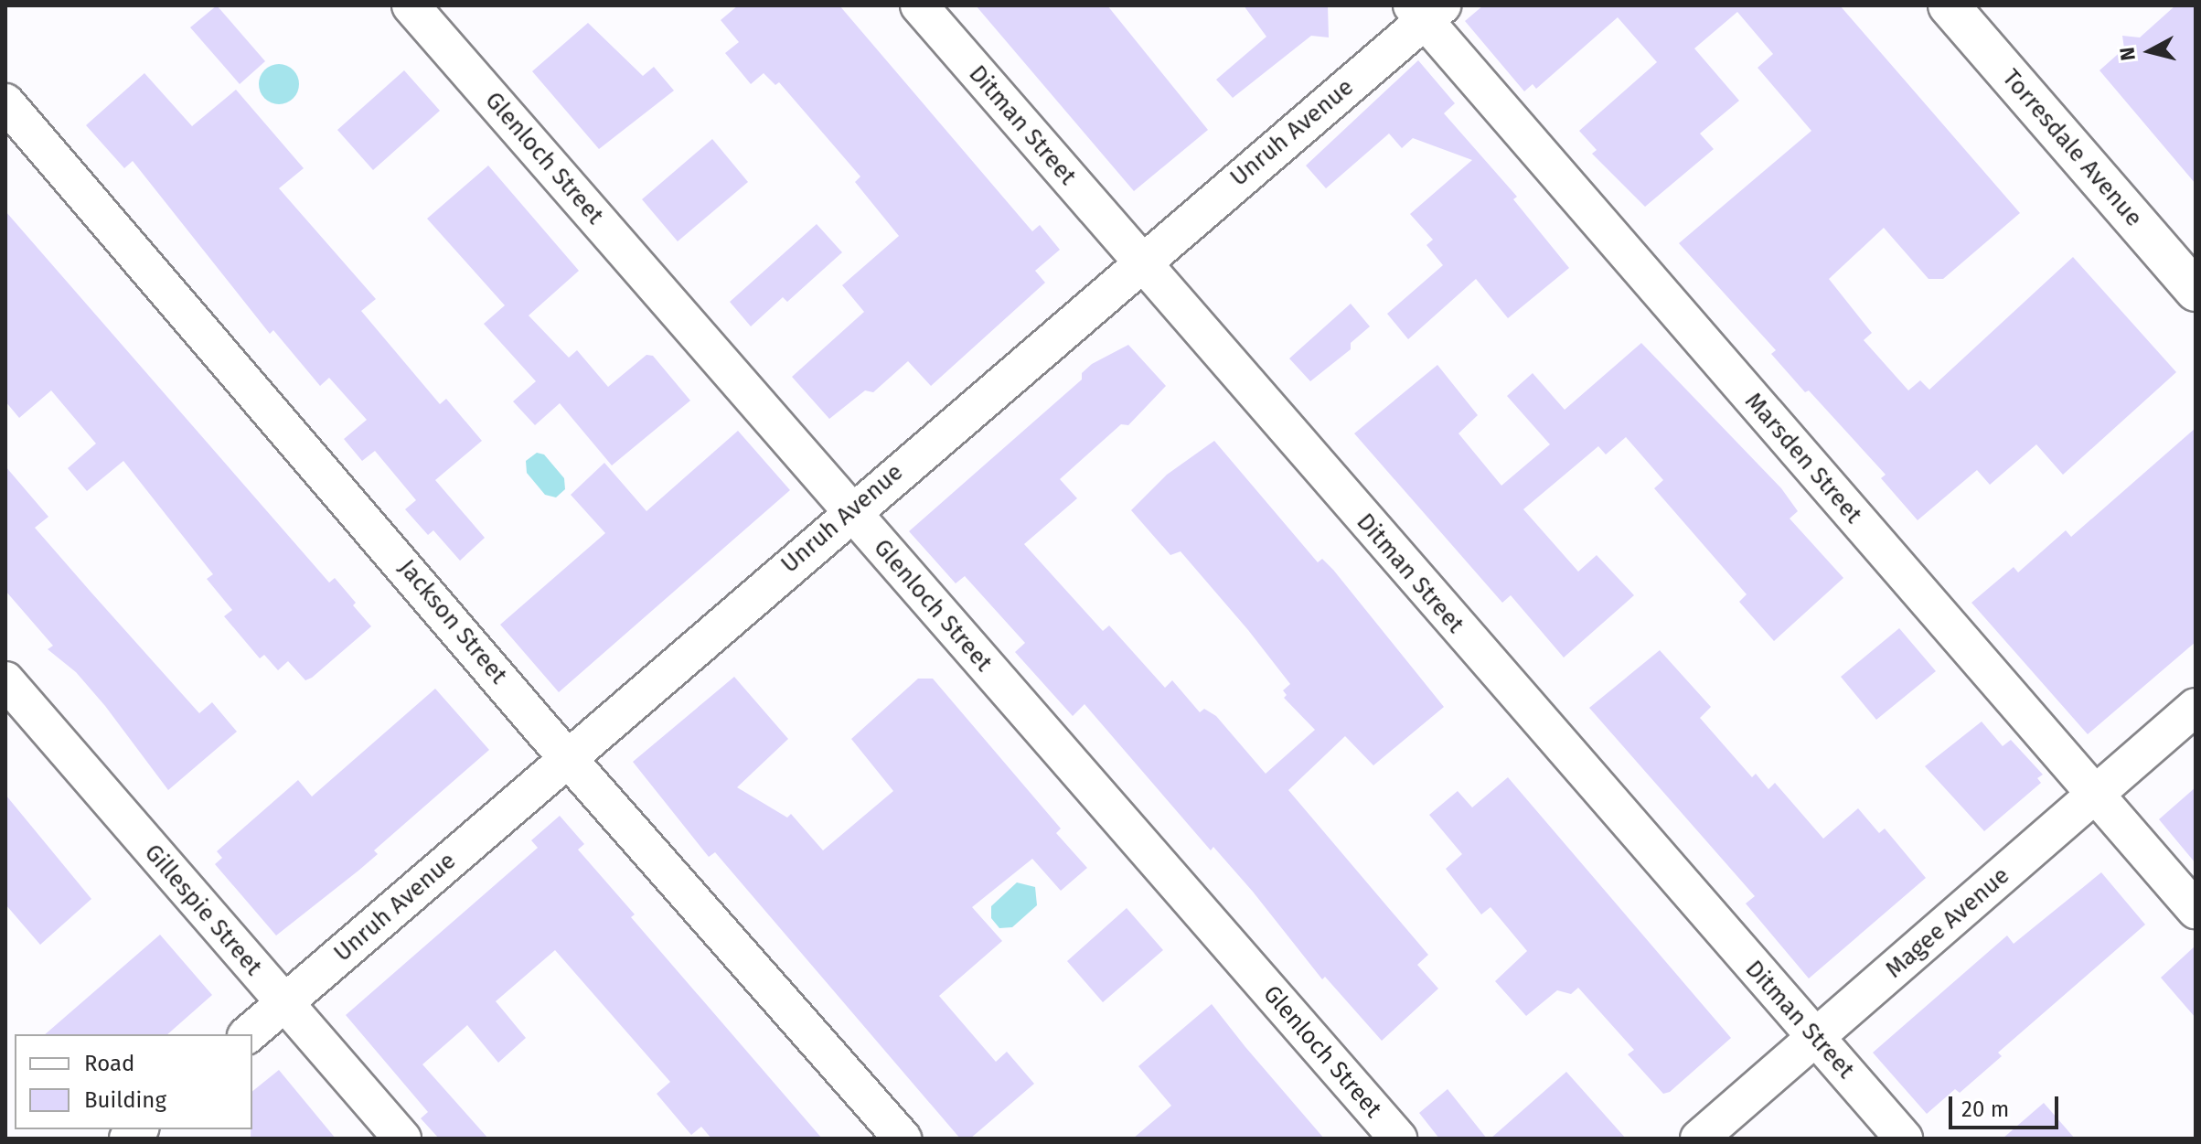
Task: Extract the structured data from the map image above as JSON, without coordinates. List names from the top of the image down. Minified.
{"streets":{"street":["Ditman Street","Unruh Avenue","Torresdale Avenue","Glenloch Street","Marsden Street","Jackson Street","Gillespie Street","Magee Avenue"]},"crossings":[["Ditman Street","Unruh Avenue"],["Ditman Street","Magee Avenue"],["Unruh Avenue","Glenloch Street"],["Unruh Avenue","Marsden Street"],["Unruh Avenue","Jackson Street"],["Unruh Avenue","Gillespie Street"],["Marsden Street","Magee Avenue"]],"legend":["Road","Building"],"scale_bar":"20 m","north":"left"}
